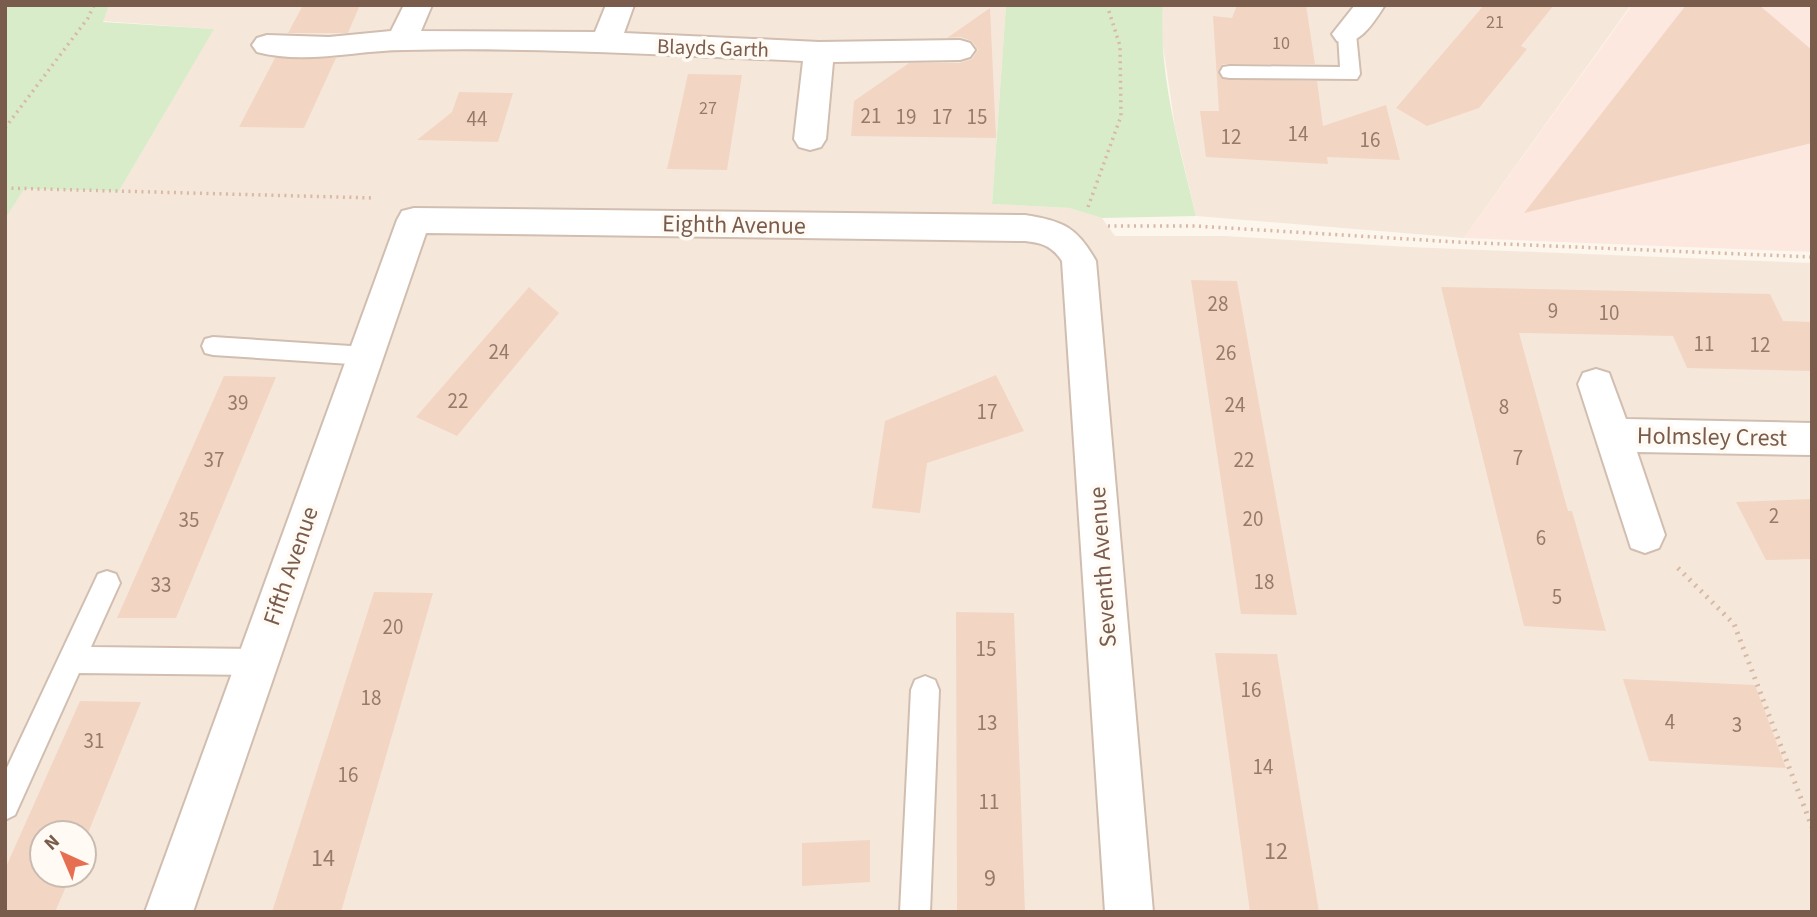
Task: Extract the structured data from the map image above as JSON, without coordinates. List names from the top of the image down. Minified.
{"streets":{"street":["Blayds Garth","Eighth Avenue","Holmsley Crest","Fifth Avenue","Seventh Avenue"]},"crossings":[["Eighth Avenue","Fifth Avenue"],["Eighth Avenue","Seventh Avenue"]],"house_numbers":["21","10","27","21","19","17","15","44","14","12","16","28","9","10","11","12","24","26","22","39","24","8","17","7","37","22","2","20","35","6","18","33","5","20","15","16","18","4","13","3","31","14","16","11","12","14","9"],"north":"top left"}
